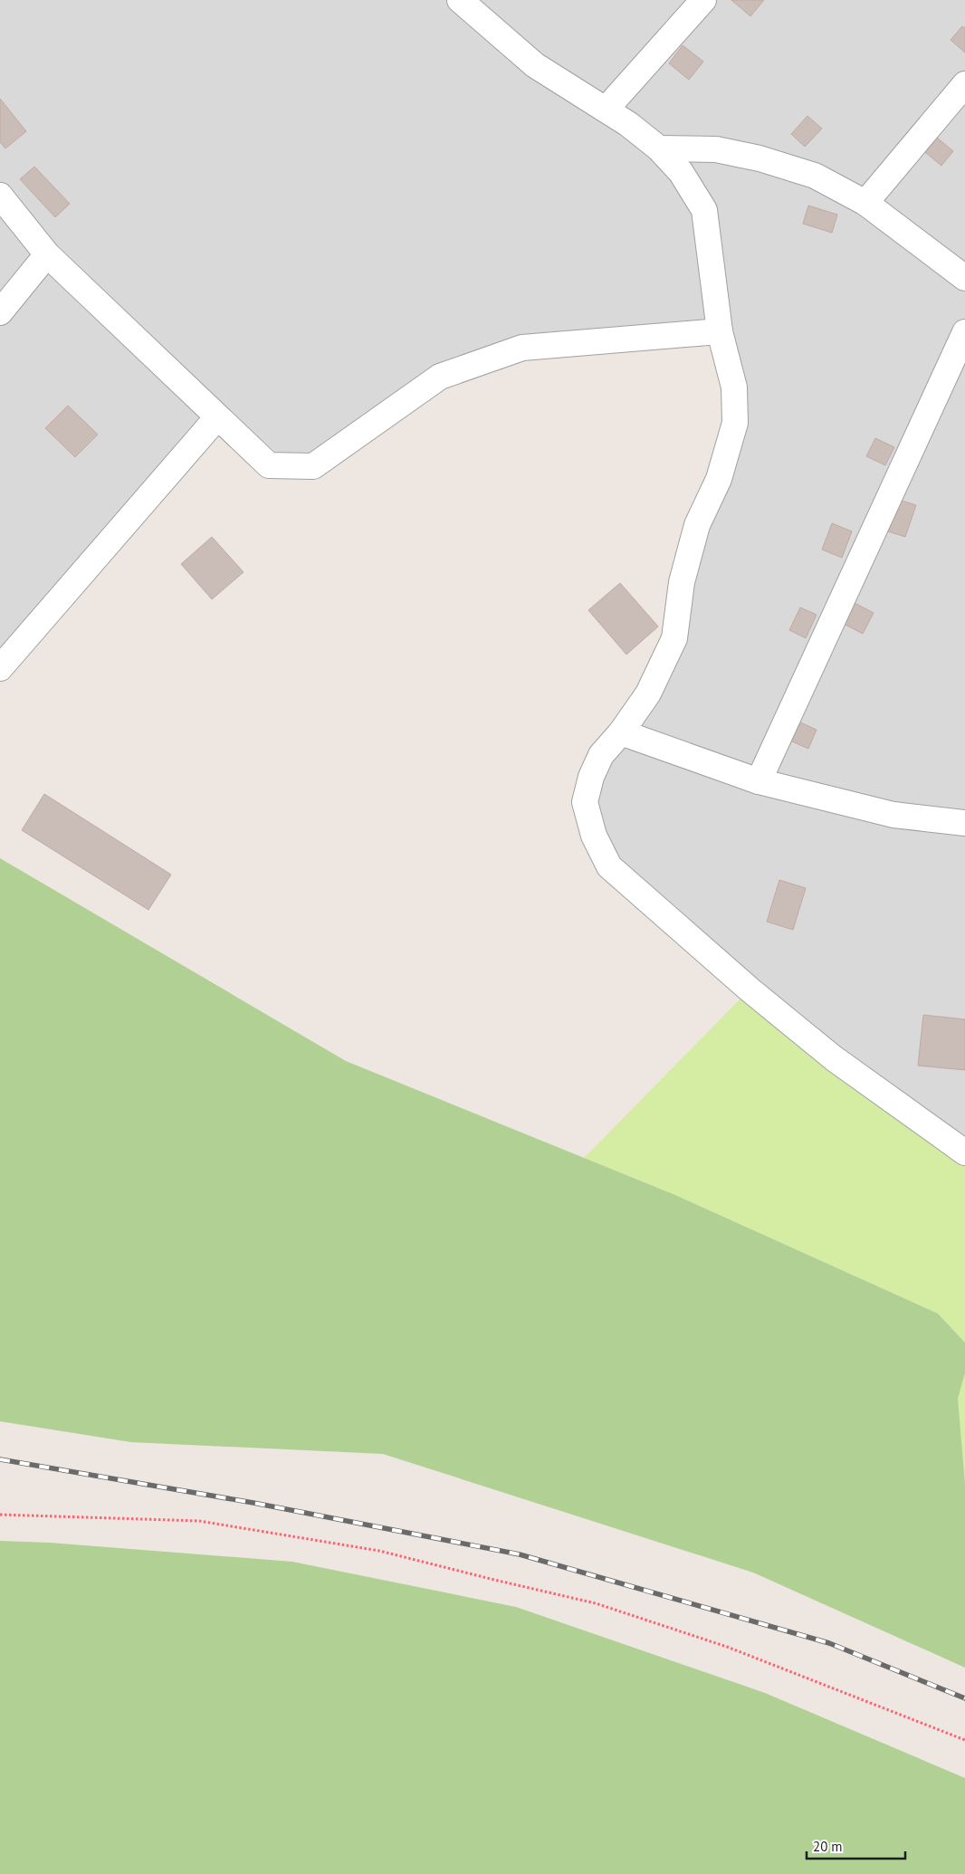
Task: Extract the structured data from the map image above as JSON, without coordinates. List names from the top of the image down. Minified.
{"scale_bar":"20 m"}
